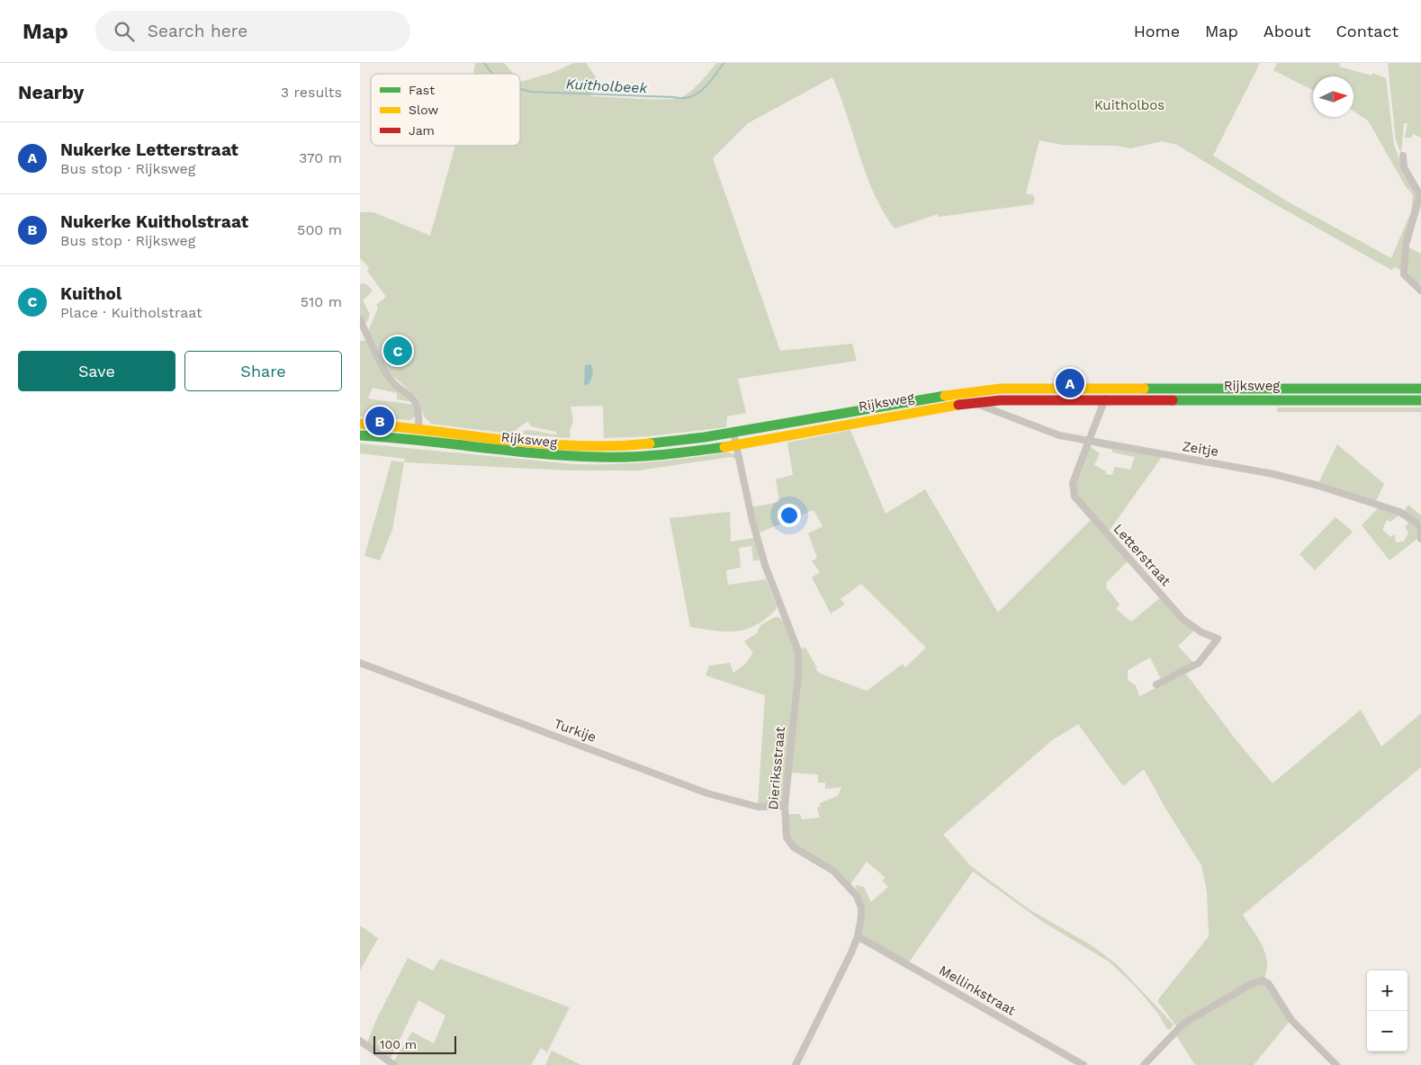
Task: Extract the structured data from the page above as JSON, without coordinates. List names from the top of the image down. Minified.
{"streets":{"highway":["Rijksweg"],"street":["Zeitje","Letterstraat","Turkije","Dieriksstraat","Mellinkstraat"]},"crossings":[["Rijksweg","Zeitje"],["Rijksweg","Letterstraat"],["Rijksweg","Dieriksstraat"],["Zeitje","Letterstraat"],["Turkije","Dieriksstraat"],["Dieriksstraat","Mellinkstraat"]],"water":["Kuitholbeek"],"parks":["Kuitholbos"],"legend":["Fast","Slow","Jam"],"scale_bar":"100 m","north":"right","page":{"header":"Map","search":"Search here","nav":["Home","Map","About","Contact"],"heading":["Nearby","3 results"],"list":[{"mark":"A","name":"Nukerke Letterstraat","note":"Bus stop · Rijksweg","value":"370 m"},{"mark":"B","name":"Nukerke Kuitholstraat","note":"Bus stop · Rijksweg","value":"500 m"},{"mark":"C","name":"Kuithol","note":"Place · Kuitholstraat","value":"510 m"}],"pins":["C","A","B"],"buttons":["Save","Share"],"map_buttons":["+","−"],"scale":"100 m"}}
